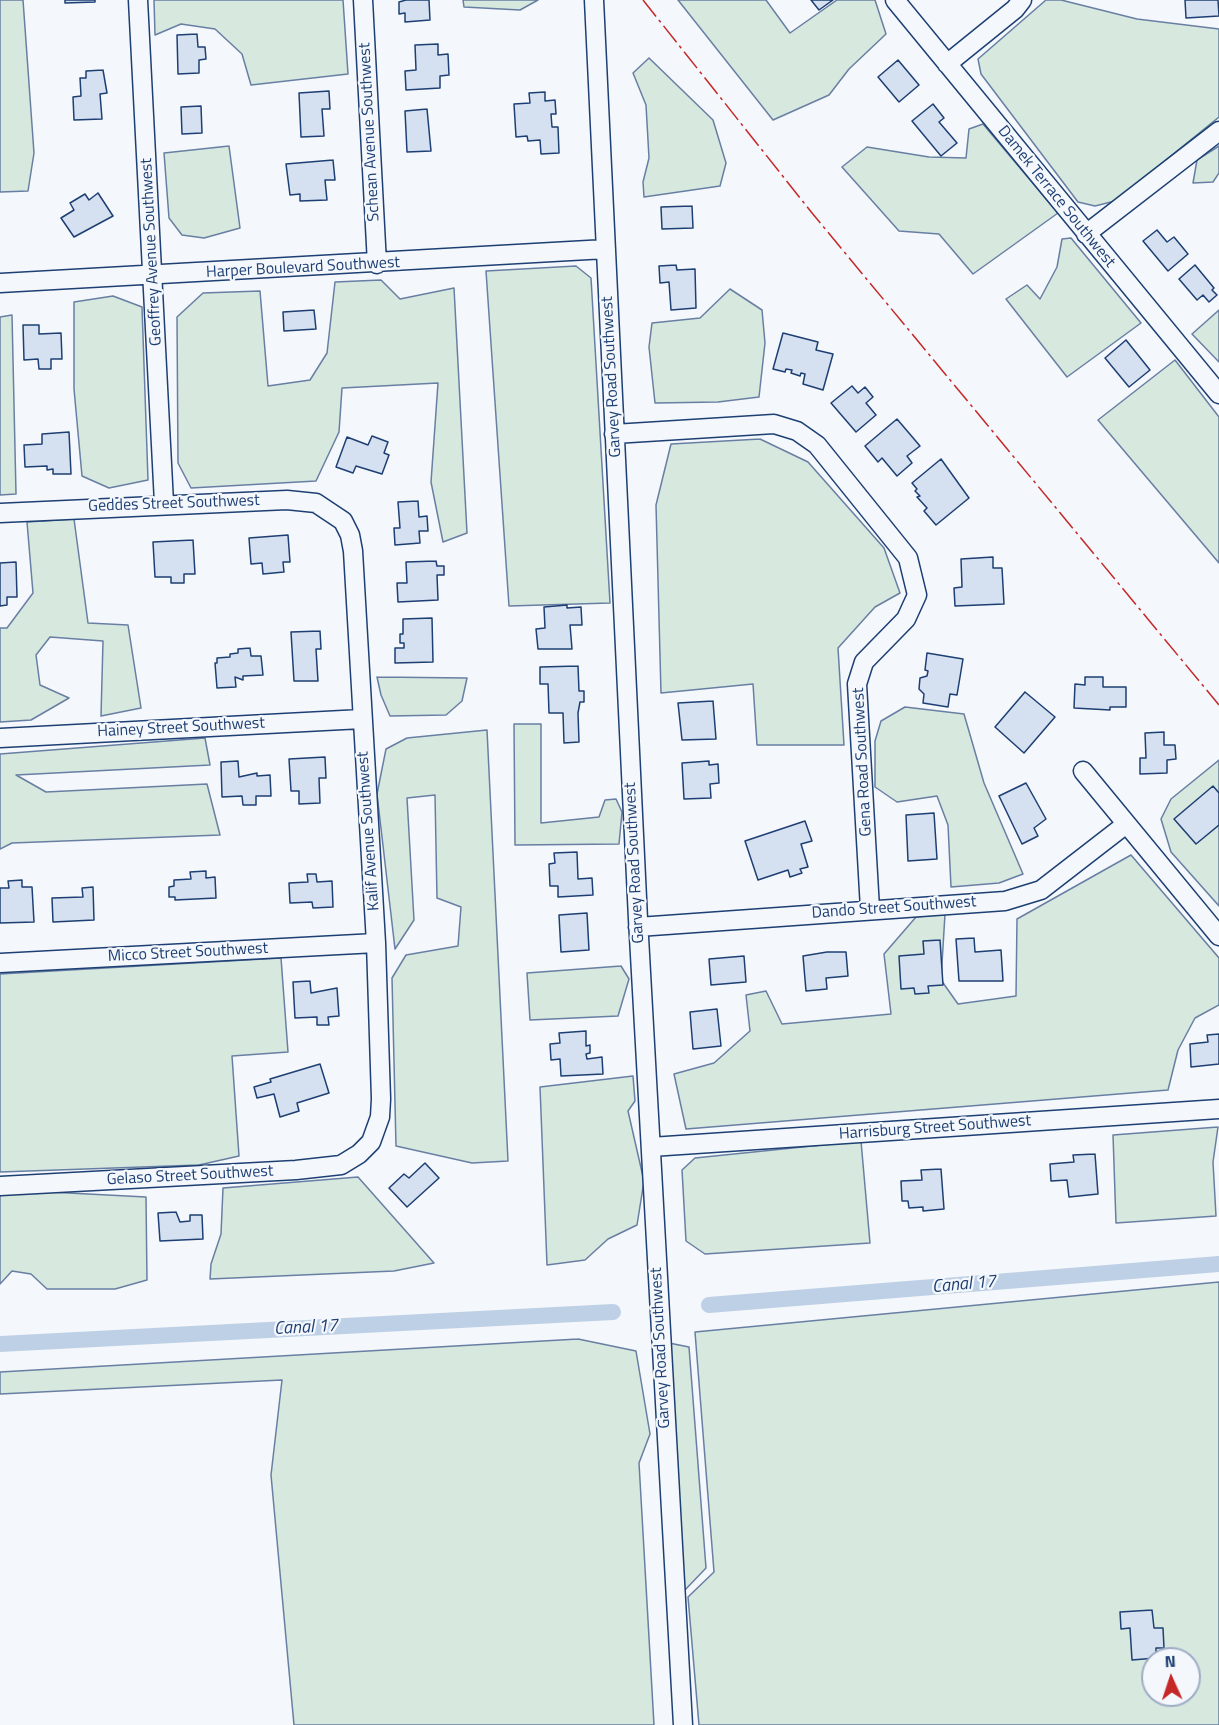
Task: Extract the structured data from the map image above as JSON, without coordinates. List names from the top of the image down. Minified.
{"streets":{"street":["Schean Avenue Southwest","Damek Terrace Southwest","Geoffrey Avenue Southwest","Harper Boulevard Southwest","Garvey Road Southwest","Geddes Street Southwest","Hainey Street Southwest","Gena Road Southwest","Kalif Avenue Southwest","Dando Street Southwest","Micco Street Southwest","Harrisburg Street Southwest","Gelaso Street Southwest"]},"crossings":[["Schean Avenue Southwest","Harper Boulevard Southwest"],["Geoffrey Avenue Southwest","Harper Boulevard Southwest"],["Geoffrey Avenue Southwest","Geddes Street Southwest"],["Harper Boulevard Southwest","Garvey Road Southwest"],["Garvey Road Southwest","Gena Road Southwest"],["Garvey Road Southwest","Dando Street Southwest"],["Garvey Road Southwest","Harrisburg Street Southwest"],["Geddes Street Southwest","Kalif Avenue Southwest"],["Hainey Street Southwest","Kalif Avenue Southwest"],["Gena Road Southwest","Dando Street Southwest"],["Kalif Avenue Southwest","Micco Street Southwest"],["Kalif Avenue Southwest","Gelaso Street Southwest"]],"water":["Canal 17"],"north":"top"}
